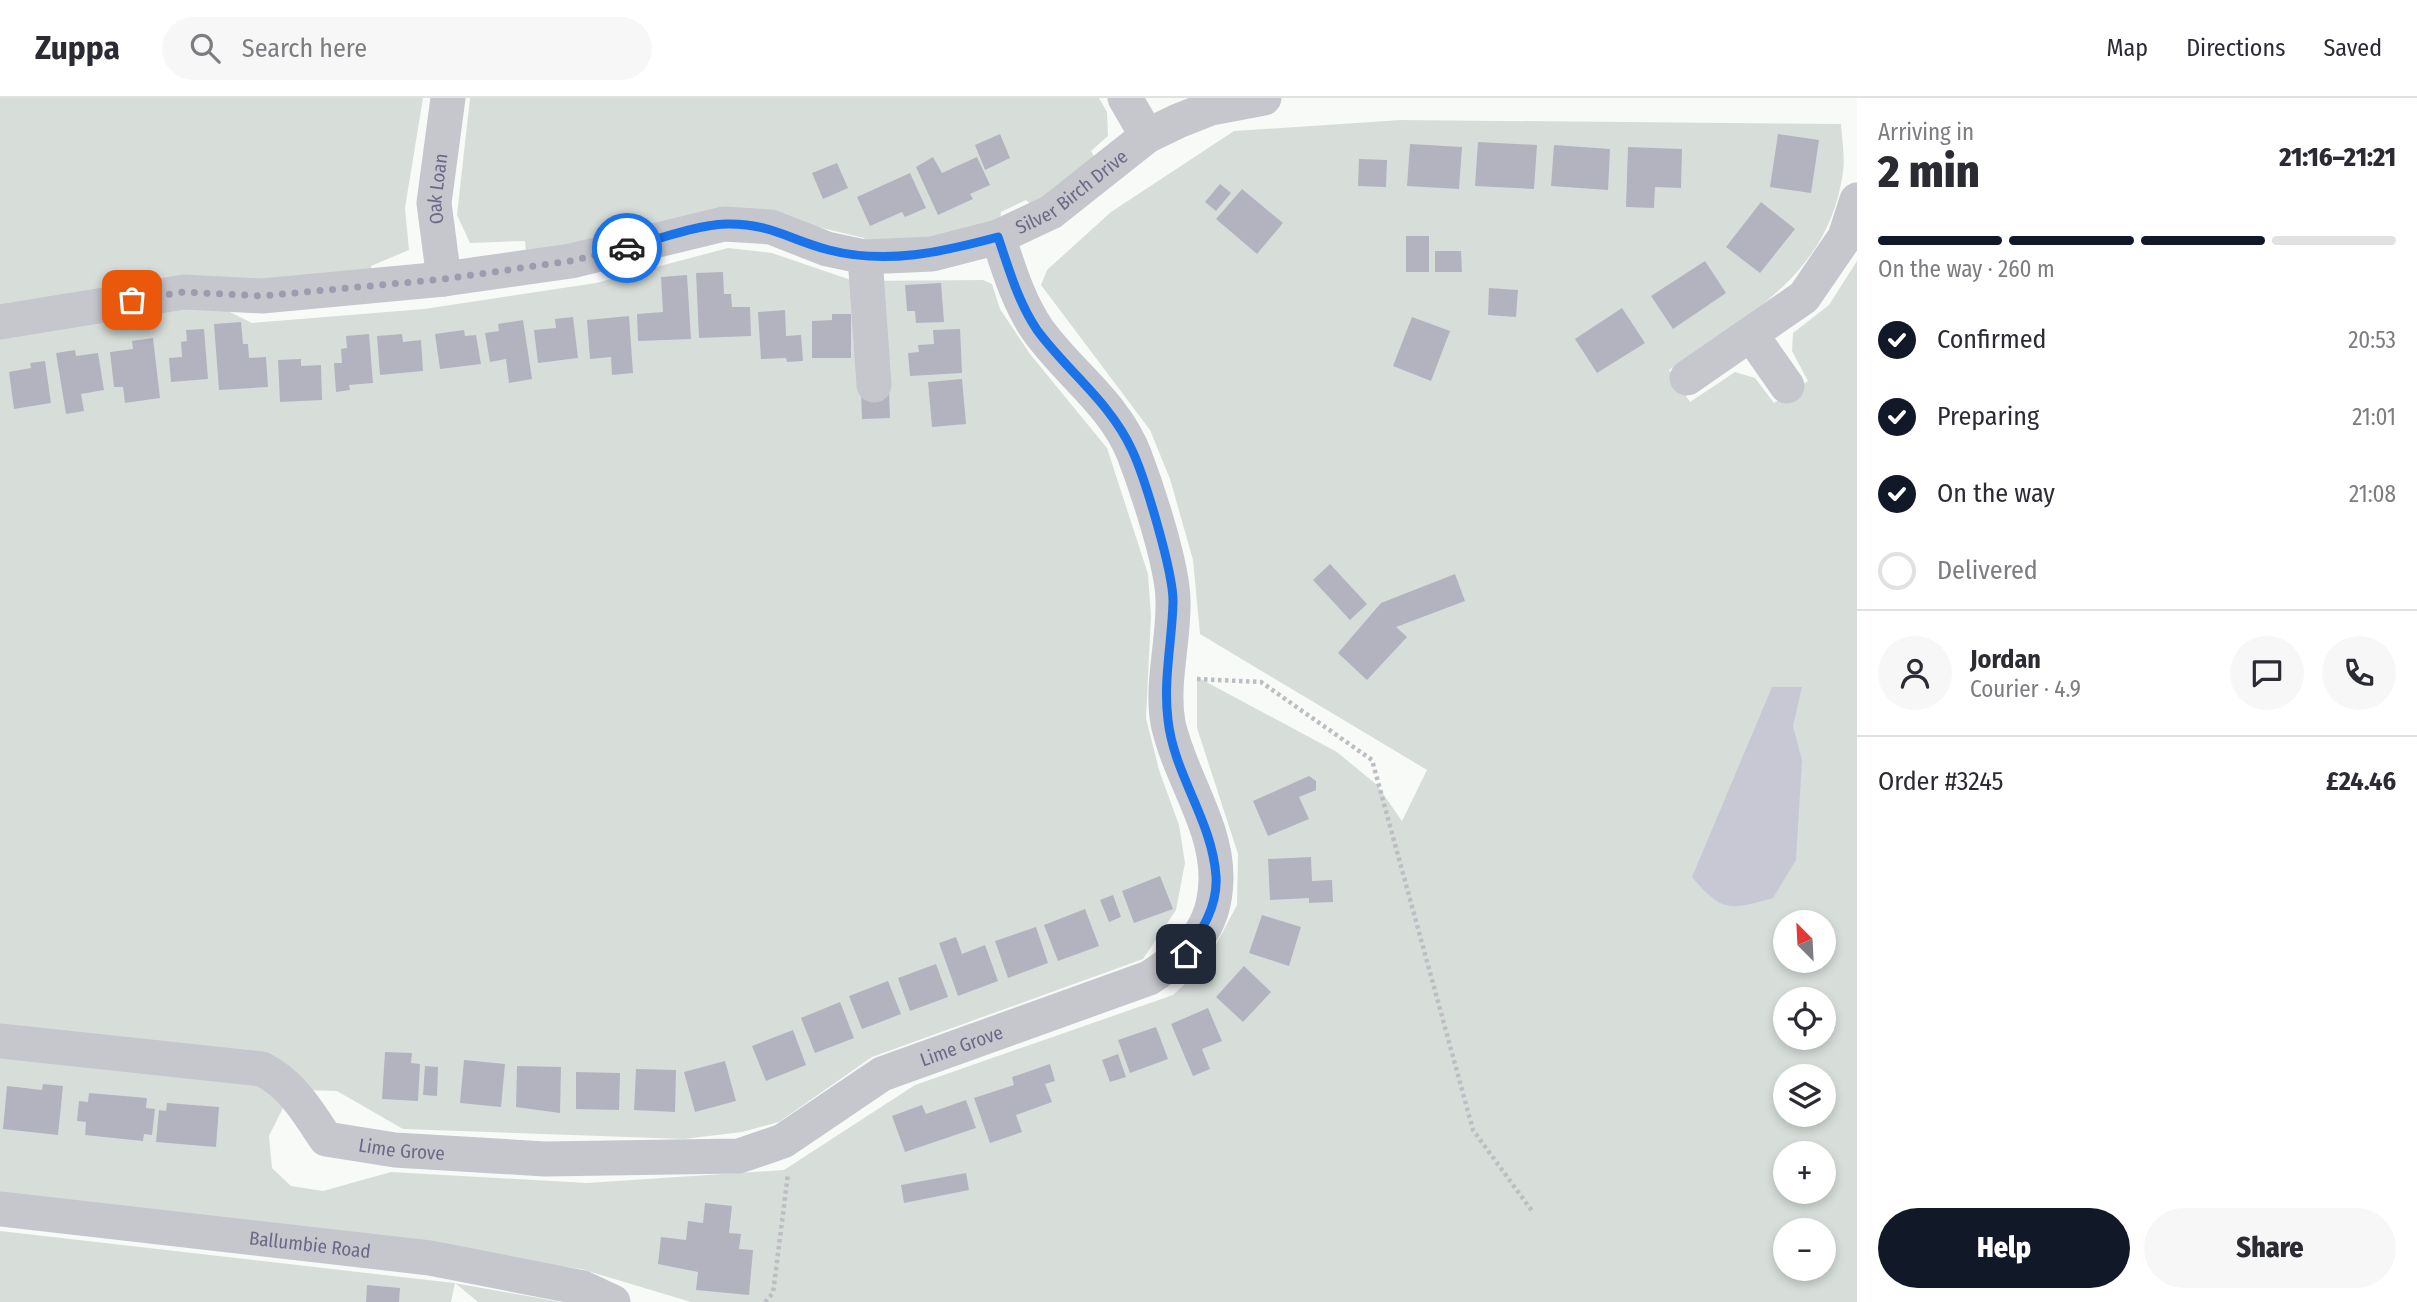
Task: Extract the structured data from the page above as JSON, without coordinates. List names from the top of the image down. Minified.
{"streets":{"street":["Oak Loan","Silver Birch Drive","Lime Grove","Ballumbie Road"]},"crossings":[["Oak Loan","Silver Birch Drive"],["Silver Birch Drive","Lime Grove"]],"north":"top left","page":{"header":"Zuppa","search":"Search here","nav":["Map","Directions","Saved"],"heading":["2 min","Arriving in","21:16–21:21"],"panel":["Jordan","Courier · 4.9","Order #3245","£24.46"],"bar":"On the way · 260 m","list":[["Confirmed","20:53"],["Preparing","21:01"],["On the way","21:08"],"Delivered"],"map_buttons":["+","−"],"buttons":["Help","Share"]}}
